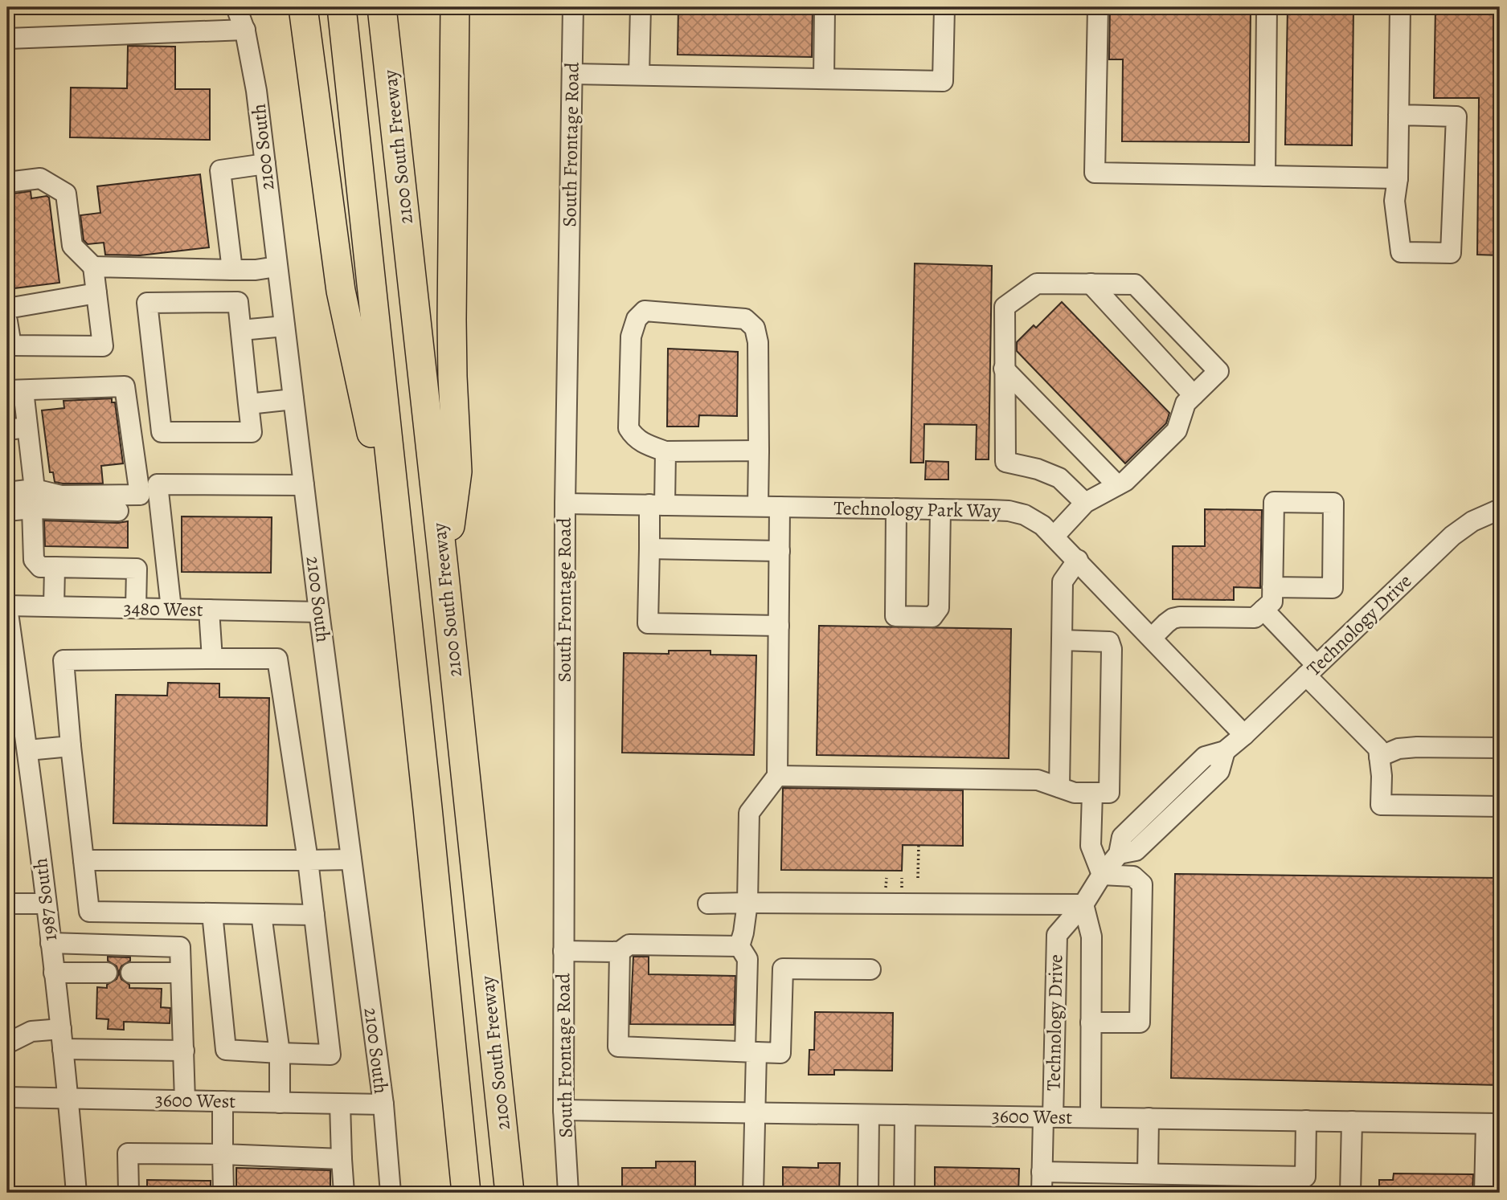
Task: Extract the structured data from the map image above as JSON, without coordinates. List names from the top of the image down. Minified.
{"streets":{"highway":["2100 South Freeway"],"street":["South Frontage Road","2100 South","Technology Park Way","3480 West","Technology Drive","1987 South","3600 West"]},"crossings":[["South Frontage Road","Technology Park Way"],["South Frontage Road","3600 West"],["2100 South","3480 West"],["2100 South","3600 West"],["Technology Park Way","Technology Drive"],["3480 West","1987 South"],["Technology Drive","3600 West"],["1987 South","3600 West"]]}
